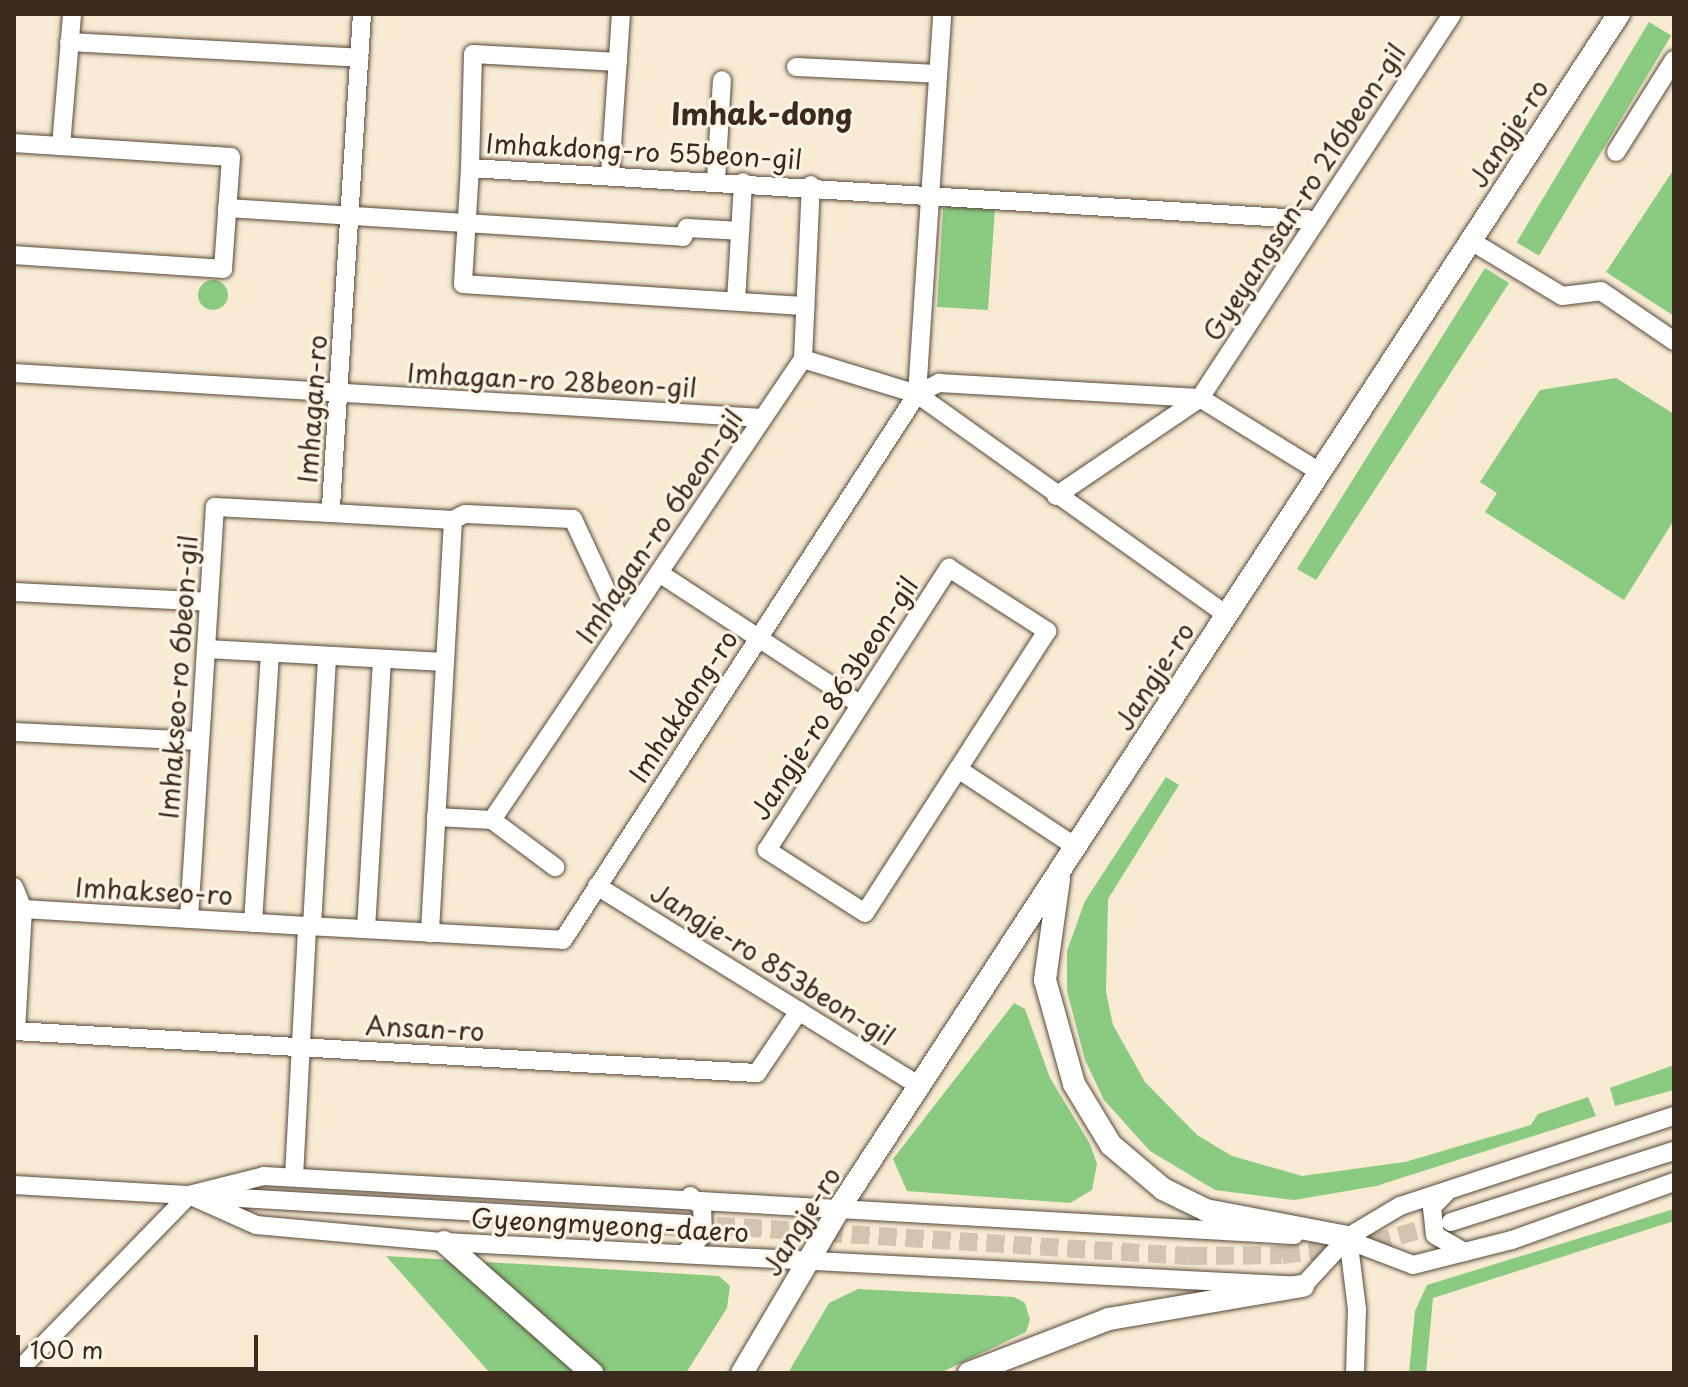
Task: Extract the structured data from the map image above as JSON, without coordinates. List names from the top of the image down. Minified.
{"streets":{"main road":["Jangje-ro"],"street":["Imhakdong-ro 55beon-gil","Gyeyangsan-ro 216beon-gil","Imhagan-ro 28beon-gil","Imhagan-ro","Imhagan-ro 6beon-gil","Imhakseo-ro 6beon-gil","Jangje-ro 863beon-gil","Imhakdong-ro","Imhakseo-ro","Jangje-ro 853beon-gil","Ansan-ro","Gyeongmyeong-daero"]},"crossings":[["Jangje-ro","Jangje-ro 853beon-gil"],["Jangje-ro","Gyeongmyeong-daero"],["Imhakdong-ro 55beon-gil","Gyeyangsan-ro 216beon-gil"],["Imhakdong-ro 55beon-gil","Imhakdong-ro"],["Imhagan-ro 28beon-gil","Imhagan-ro"],["Imhagan-ro 28beon-gil","Imhagan-ro 6beon-gil"],["Imhagan-ro","Imhagan-ro 6beon-gil"],["Imhagan-ro","Imhakseo-ro 6beon-gil"],["Imhakseo-ro 6beon-gil","Imhakseo-ro"],["Imhakdong-ro","Imhakseo-ro"],["Imhakdong-ro","Jangje-ro 853beon-gil"],["Jangje-ro 853beon-gil","Ansan-ro"]],"districts":["Imhak-dong"],"scale_bar":"100 m"}
